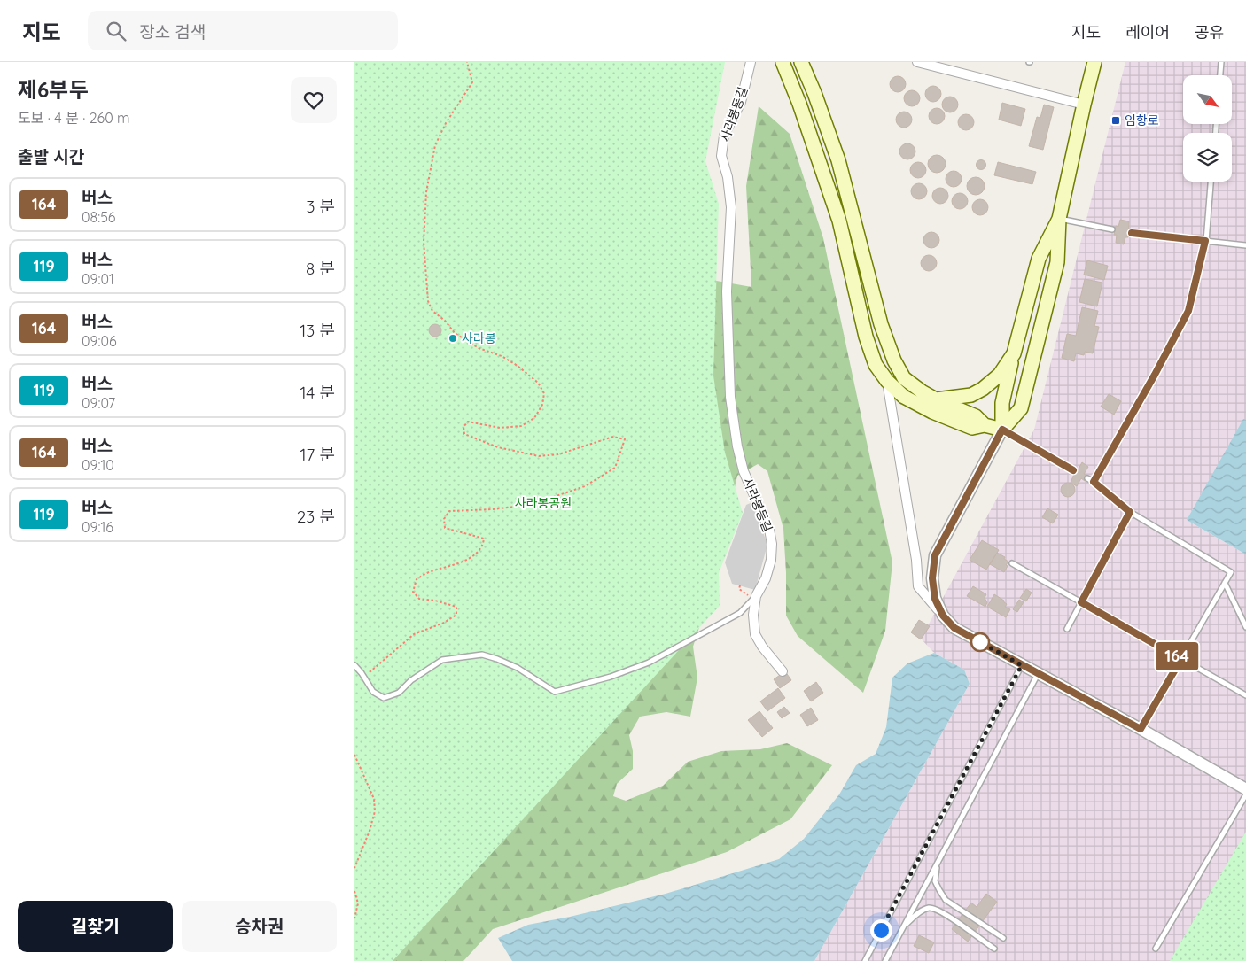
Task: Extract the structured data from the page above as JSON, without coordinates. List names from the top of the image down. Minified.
{"streets":{"street":["사라봉동길"]},"parks":["사라봉공원"],"places":{"transit":["임항로"],"other":["사라봉"]},"lines":["bus line 164"],"north":"bottom right","page":{"header":"지도","search":"장소 검색","nav":["지도","레이어","공유"],"heading":[["제6부두","도보 · 4 분 · 260 m"],"출발 시간"],"on_map":"164","list":[{"mark":"164","name":"버스","note":"08:56","value":"3 분"},{"mark":"119","name":"버스","note":"09:01","value":"8 분"},{"mark":"164","name":"버스","note":"09:06","value":"13 분"},{"mark":"119","name":"버스","note":"09:07","value":"14 분"},{"mark":"164","name":"버스","note":"09:10","value":"17 분"},{"mark":"119","name":"버스","note":"09:16","value":"23 분"}],"buttons":["길찾기","승차권"]}}
